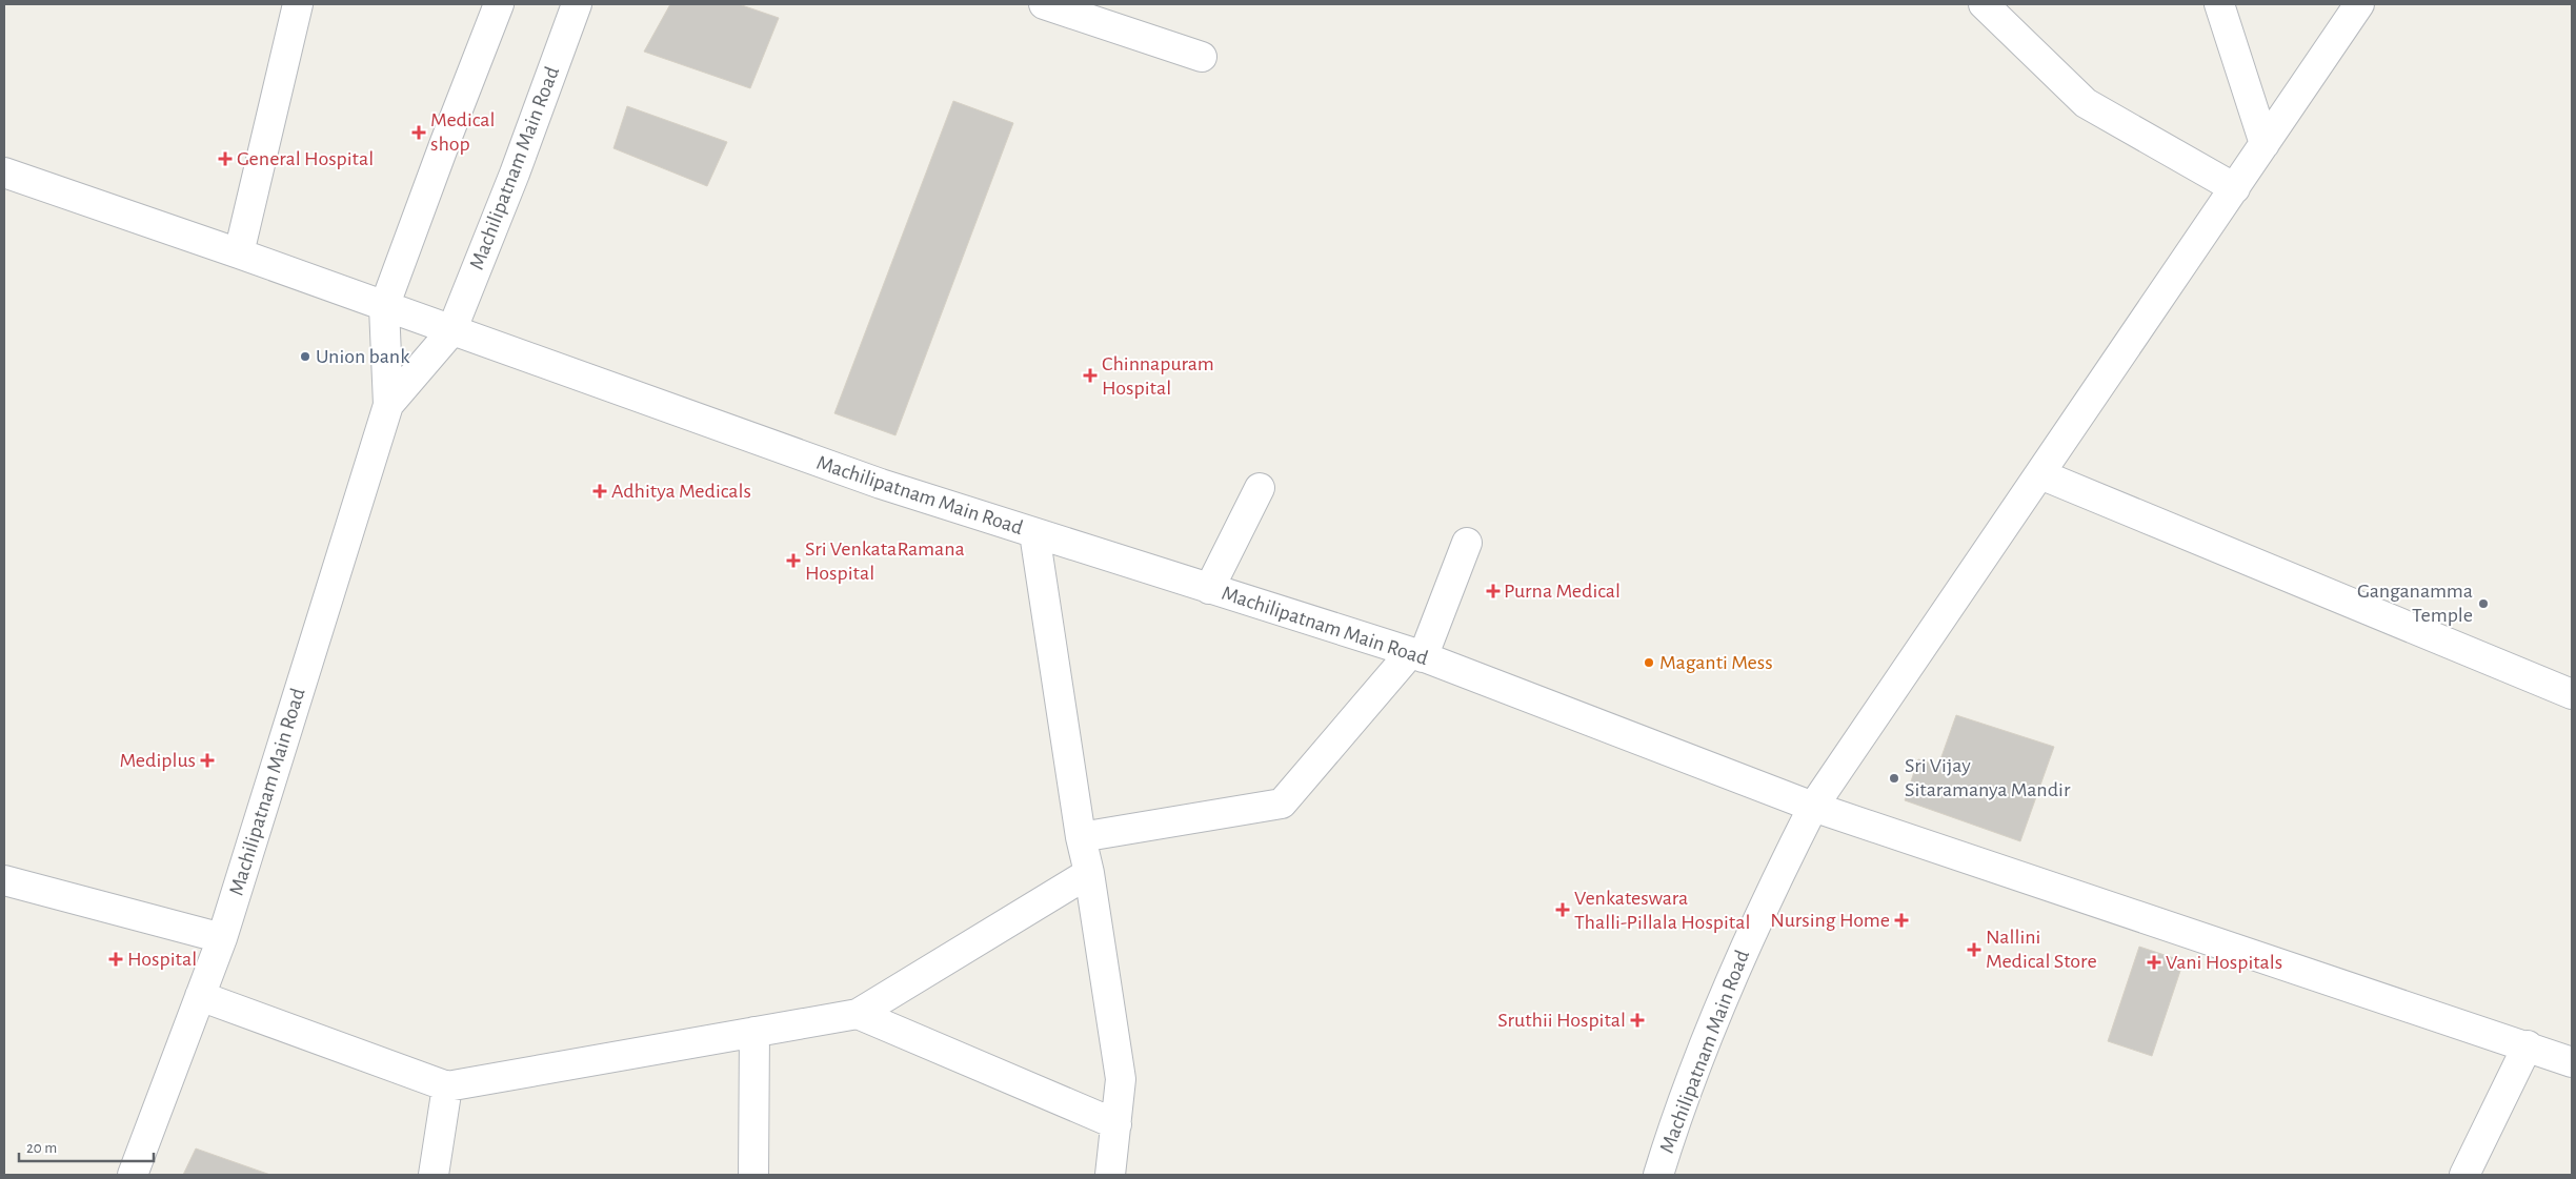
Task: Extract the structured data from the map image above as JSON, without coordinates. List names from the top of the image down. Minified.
{"streets":{"street":["Machilipatnam Main Road"]},"places":{"health":["Medical shop","General Hospital","Chinnapuram Hospital","Adhitya Medicals","Sri VenkataRamana Hospital","Purna Medical","Mediplus","Venkateswara Thalli-Pillala Hospital","Nursing Home","Nallini Medical Store","Hospital","Vani Hospitals","Sruthii Hospital"],"other":["Union bank","Ganganamma Temple","Maganti Mess","Sri Vijay Sitaramanya Mandir"]},"scale_bar":"20 m"}
